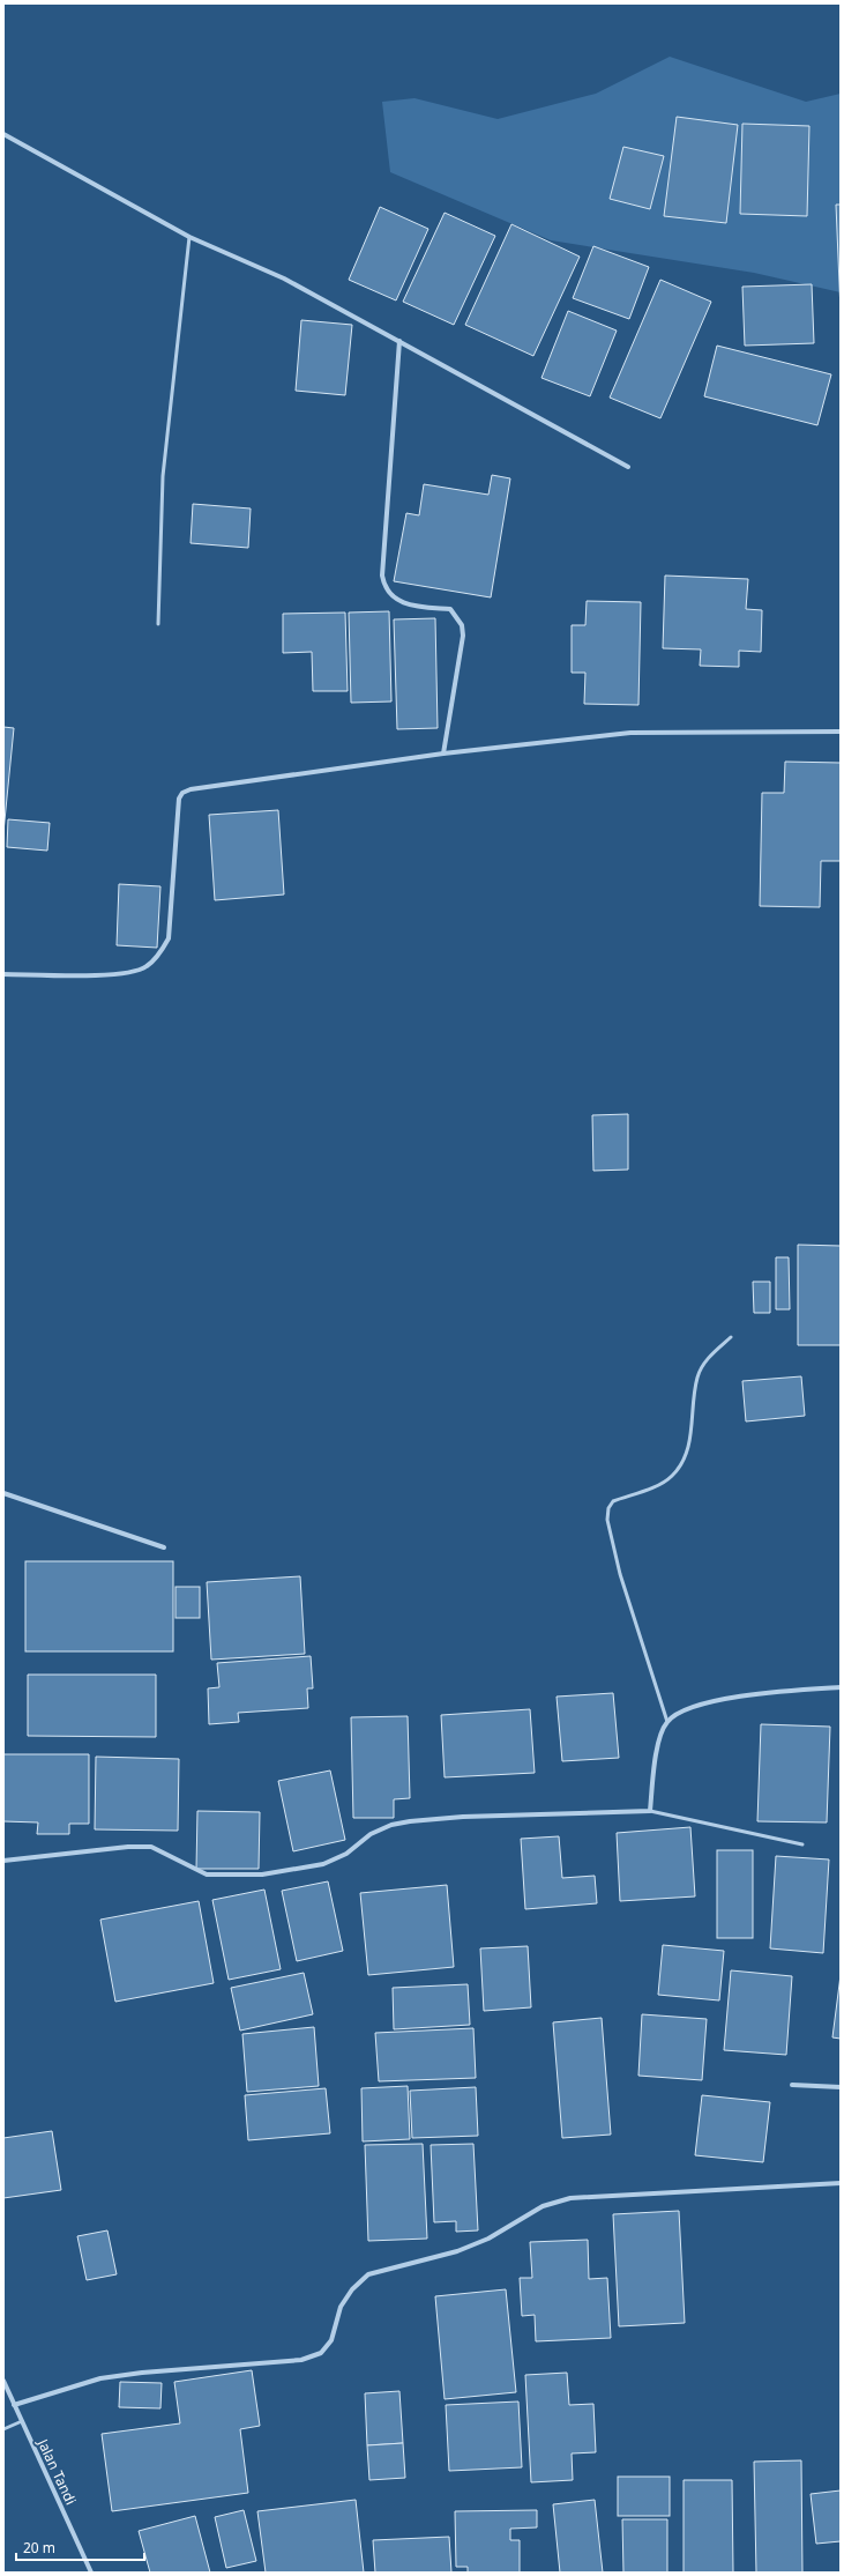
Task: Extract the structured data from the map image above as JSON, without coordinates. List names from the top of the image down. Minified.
{"streets":{"street":["Jalan Tandi"]},"scale_bar":"20 m"}
